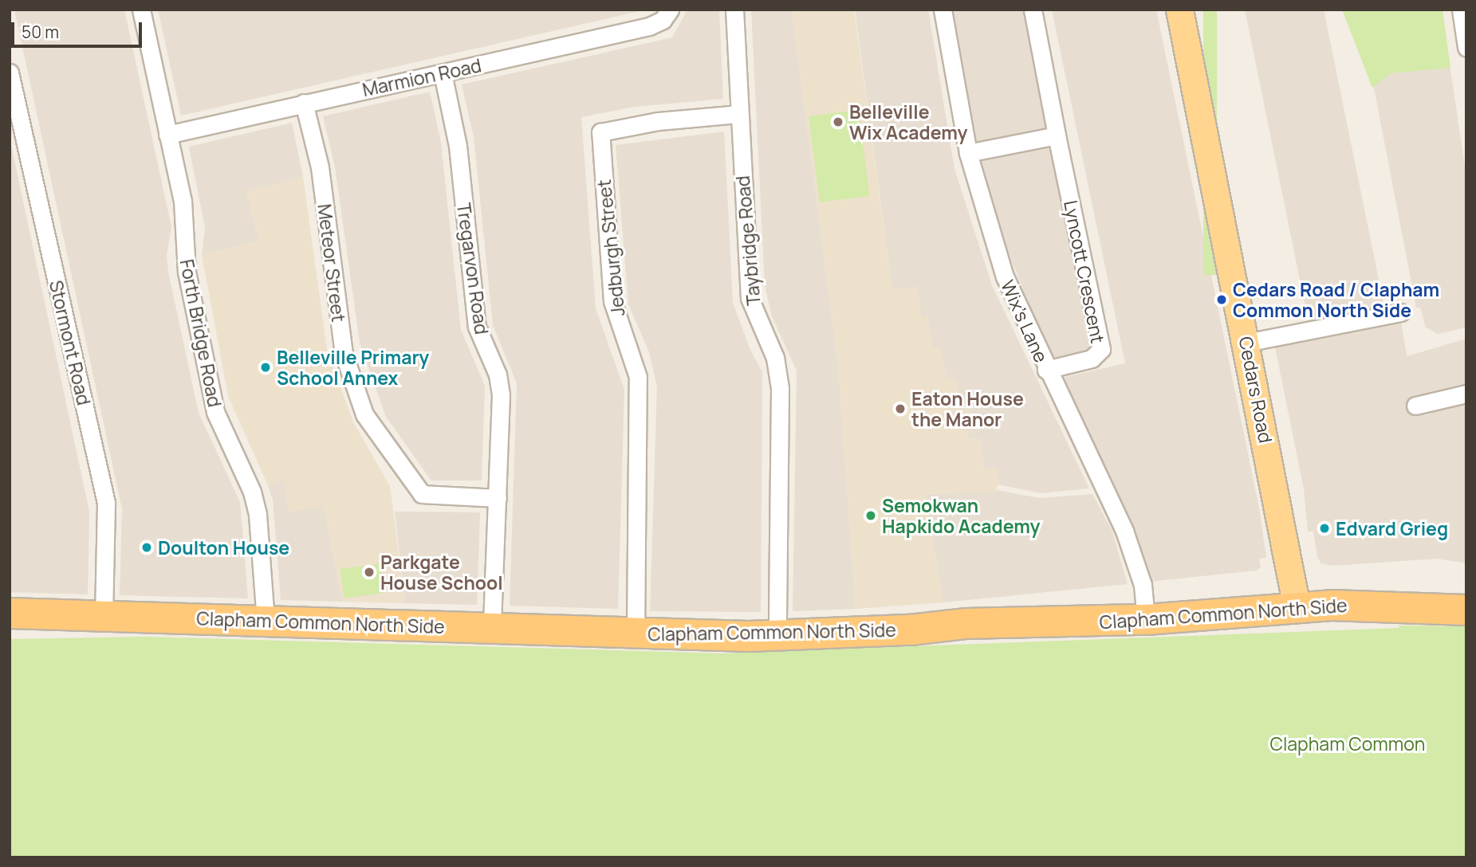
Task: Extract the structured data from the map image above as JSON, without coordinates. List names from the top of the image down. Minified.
{"streets":{"highway":["Clapham Common North Side"],"main road":["Cedars Road"],"street":["Marmion Road","Taybridge Road","Jedburgh Street","Meteor Street","Tregarvon Road","Lyncott Crescent","Wix's Lane","Forth Bridge Road","Stormont Road"]},"crossings":[["Marmion Road","Meteor Street"],["Marmion Road","Tregarvon Road"],["Marmion Road","Forth Bridge Road"],["Taybridge Road","Jedburgh Street"],["Taybridge Road","Clapham Common North Side"],["Jedburgh Street","Clapham Common North Side"],["Meteor Street","Tregarvon Road"],["Tregarvon Road","Clapham Common North Side"],["Lyncott Crescent","Wix's Lane"],["Wix's Lane","Clapham Common North Side"],["Forth Bridge Road","Clapham Common North Side"],["Stormont Road","Clapham Common North Side"],["Cedars Road","Clapham Common North Side"]],"parks":["Clapham Common"],"places":["Belleville Wix Academy","Cedars Road / Clapham Common North Side","Belleville Primary School Annex","Eaton House the Manor","Semokwan Hapkido Academy","Edvard Grieg","Doulton House","Parkgate House School"],"scale_bar":"50 m"}
